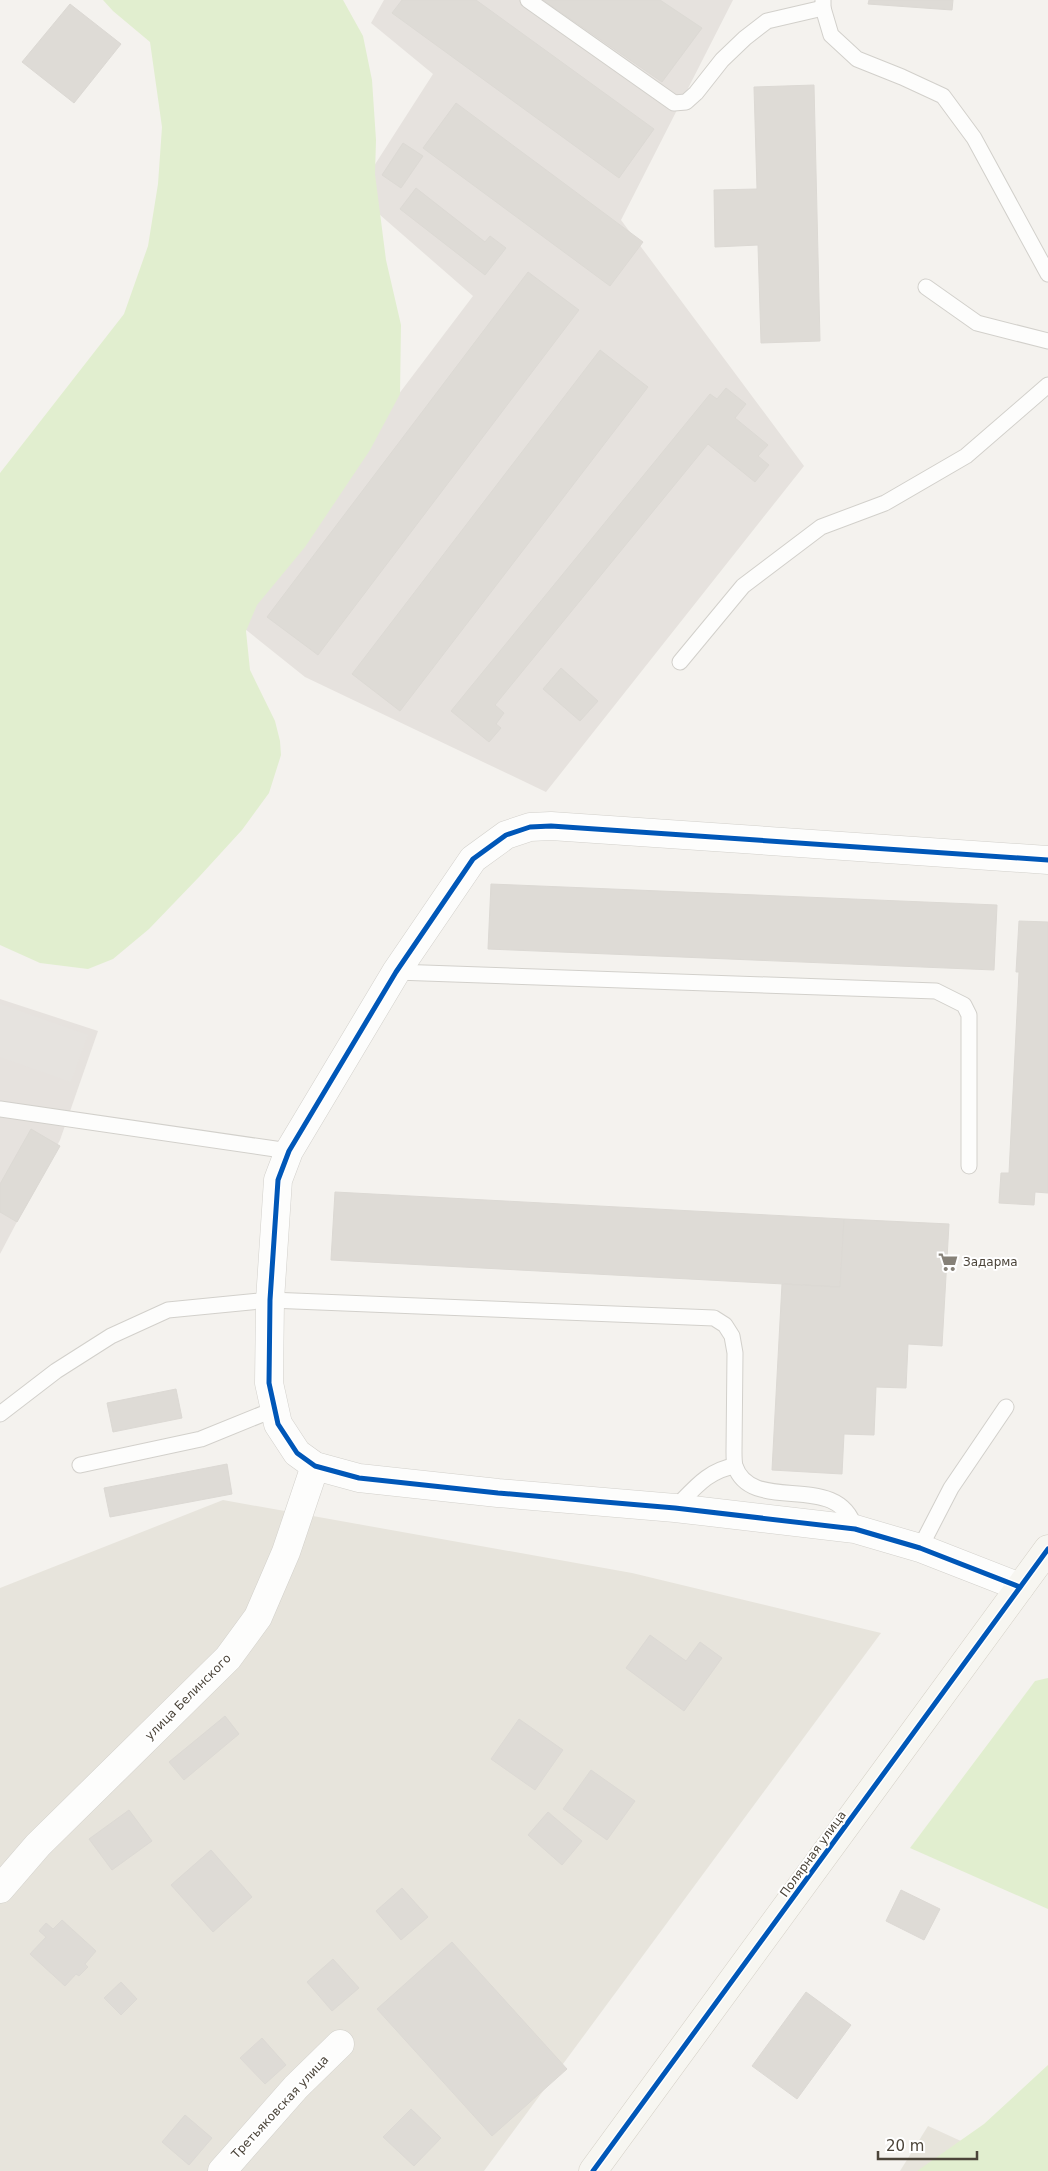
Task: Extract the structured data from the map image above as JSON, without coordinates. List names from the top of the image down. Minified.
{"streets":{"street":["улица Белинского","Полярная улица","Третьяковская улица"]},"places":{"supermarket":["Задарма"]},"scale_bar":"20 m"}
